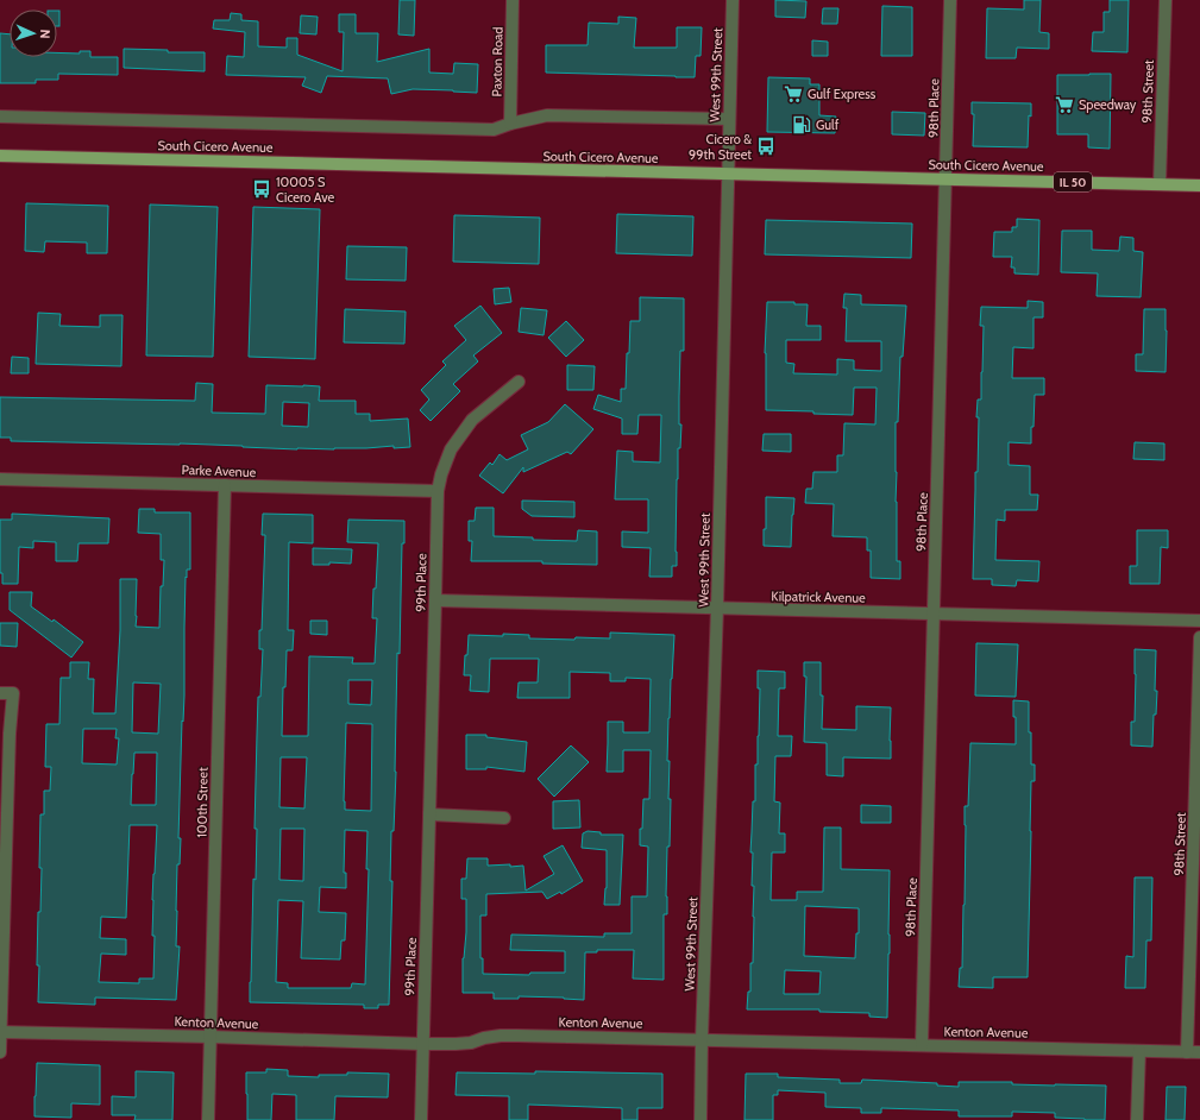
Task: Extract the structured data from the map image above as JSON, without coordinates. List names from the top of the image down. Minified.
{"streets":{"main road":["South Cicero Avenue","IL 50"],"street":["Paxton Road","West 99th Street","98th Street","98th Place","Parke Avenue","99th Place","Kilpatrick Avenue","100th Street","Kenton Avenue"]},"crossings":[["Paxton Road","South Cicero Avenue"],["West 99th Street","South Cicero Avenue"],["West 99th Street","Kilpatrick Avenue"],["West 99th Street","Kenton Avenue"],["98th Street","South Cicero Avenue"],["98th Street","Kenton Avenue"],["98th Place","South Cicero Avenue"],["98th Place","Kilpatrick Avenue"],["98th Place","Kenton Avenue"],["Parke Avenue","99th Place"],["Parke Avenue","100th Street"],["99th Place","Kilpatrick Avenue"],["99th Place","Kenton Avenue"],["100th Street","Kenton Avenue"]],"places":{"supermarket":["Gulf Express","Speedway"],"fuel station":["Gulf"],"bus stop":["Cicero & 99th Street","10005 S Cicero Ave"]},"north":"right"}
